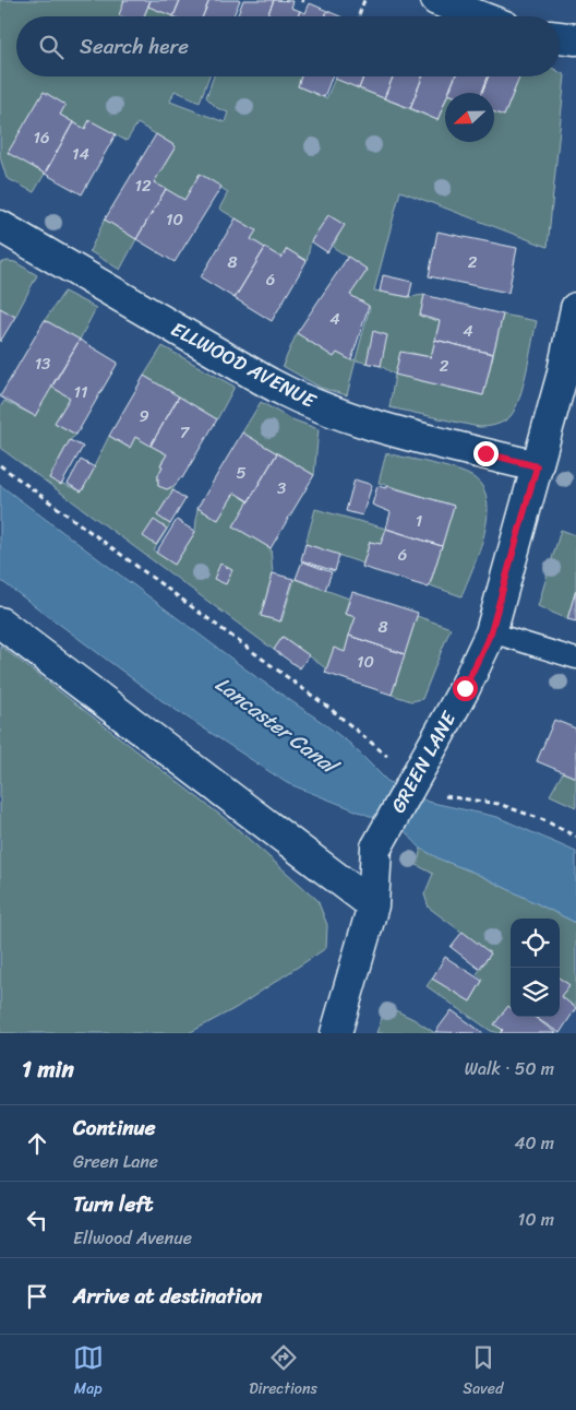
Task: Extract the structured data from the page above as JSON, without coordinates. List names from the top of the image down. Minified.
{"streets":{"street":["ELLWOOD AVENUE","GREEN LANE"]},"crossings":[["ELLWOOD AVENUE","GREEN LANE"]],"water":["Lancaster Canal"],"house_numbers":["16","14","12","10","8","2","6","4","4","13","2","11","9","7","5","3","1","6","8","10"],"north":"left","page":{"search":"Search here","heading":["1 min","Walk · 50 m"],"list":[["Continue","Green Lane","40 m"],["Turn left","Ellwood Avenue","10 m"],"Arrive at destination"],"nav":["Map","Directions","Saved"]}}
